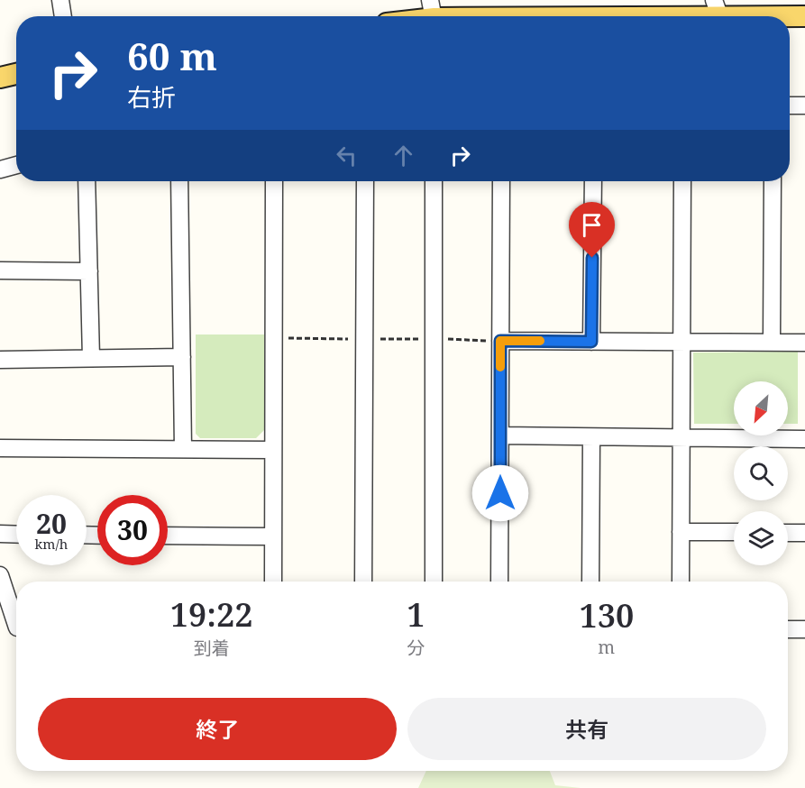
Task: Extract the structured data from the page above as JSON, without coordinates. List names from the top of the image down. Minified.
{"north":"bottom left","page":{"turn":["60 m","右折"],"speed":"20 km/h","limit":"30","eta":["19:22","到着","1","分","130","m"],"buttons":["終了","共有"]}}
